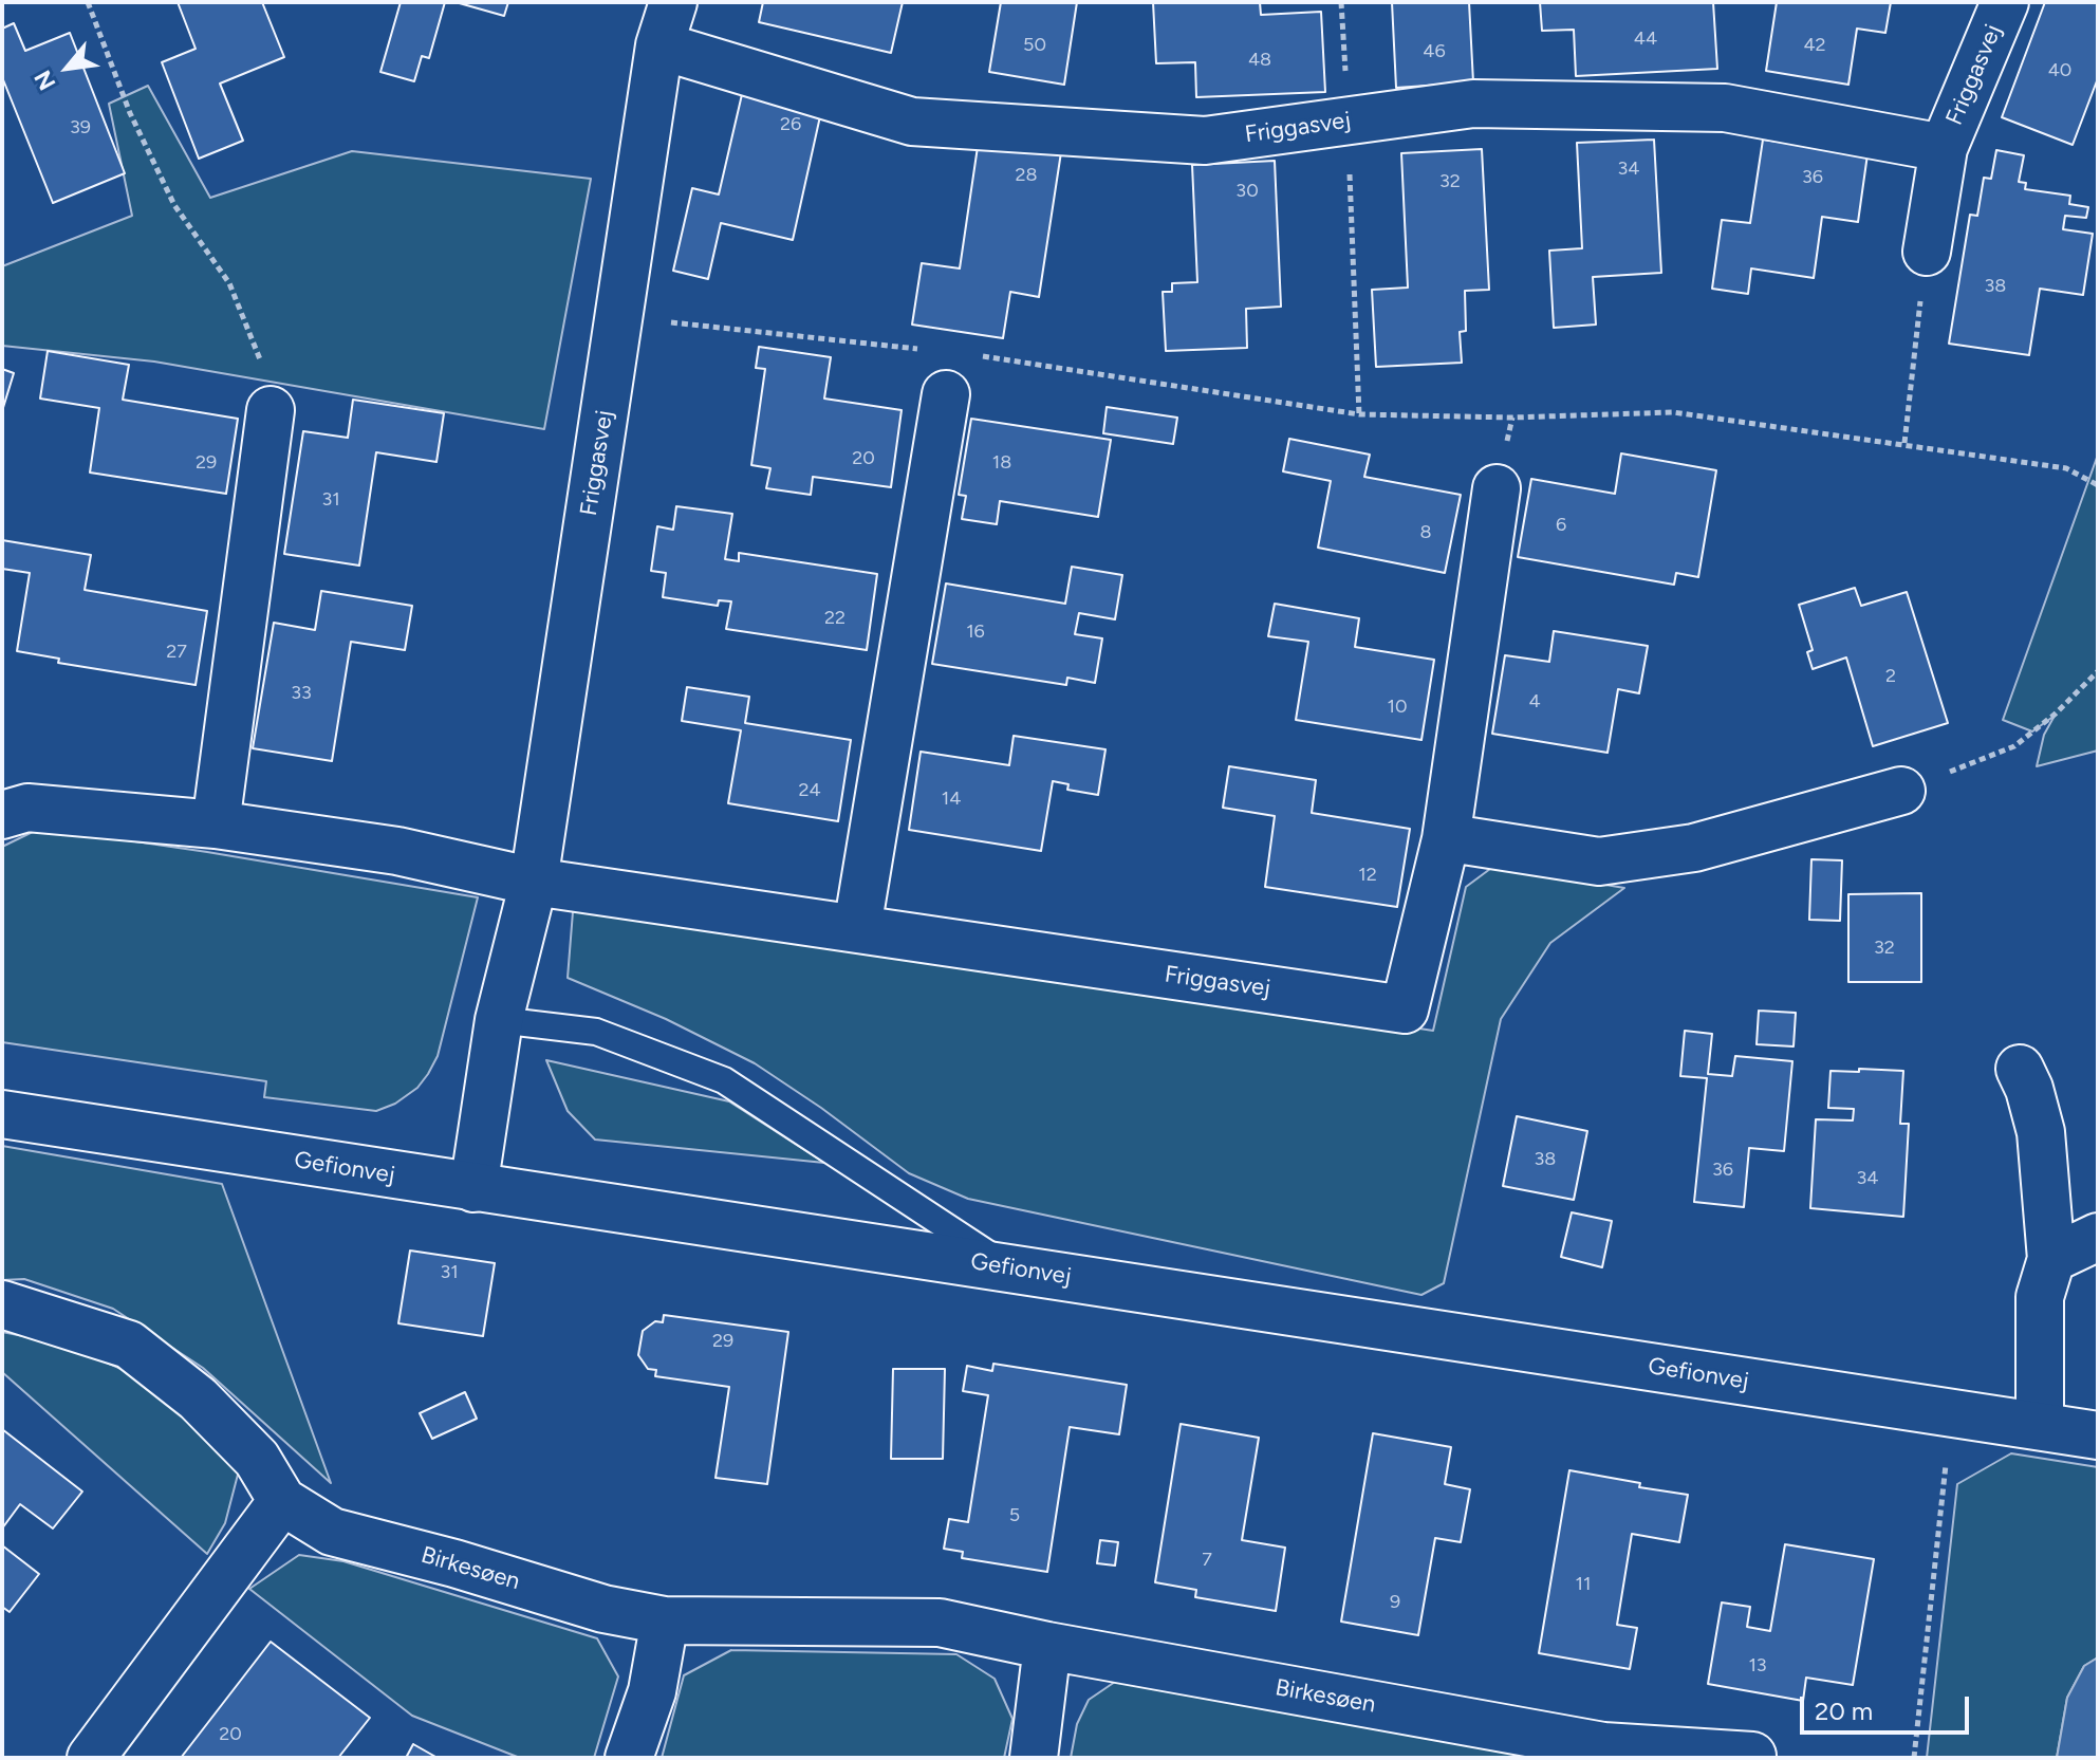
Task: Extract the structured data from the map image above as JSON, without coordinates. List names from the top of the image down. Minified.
{"streets":{"street":["Friggasvej","Gefionvej","Birkesøen"]},"crossings":[["Friggasvej","Gefionvej"]],"house_numbers":["44","50","42","46","48","40","26","39","34","28","36","32","30","38","20","29","18","31","6","8","22","16","27","2","33","4","10","24","14","12","32","38","36","34","31","29","5","7","11","9","13","20"],"scale_bar":"20 m","north":"bottom left"}
